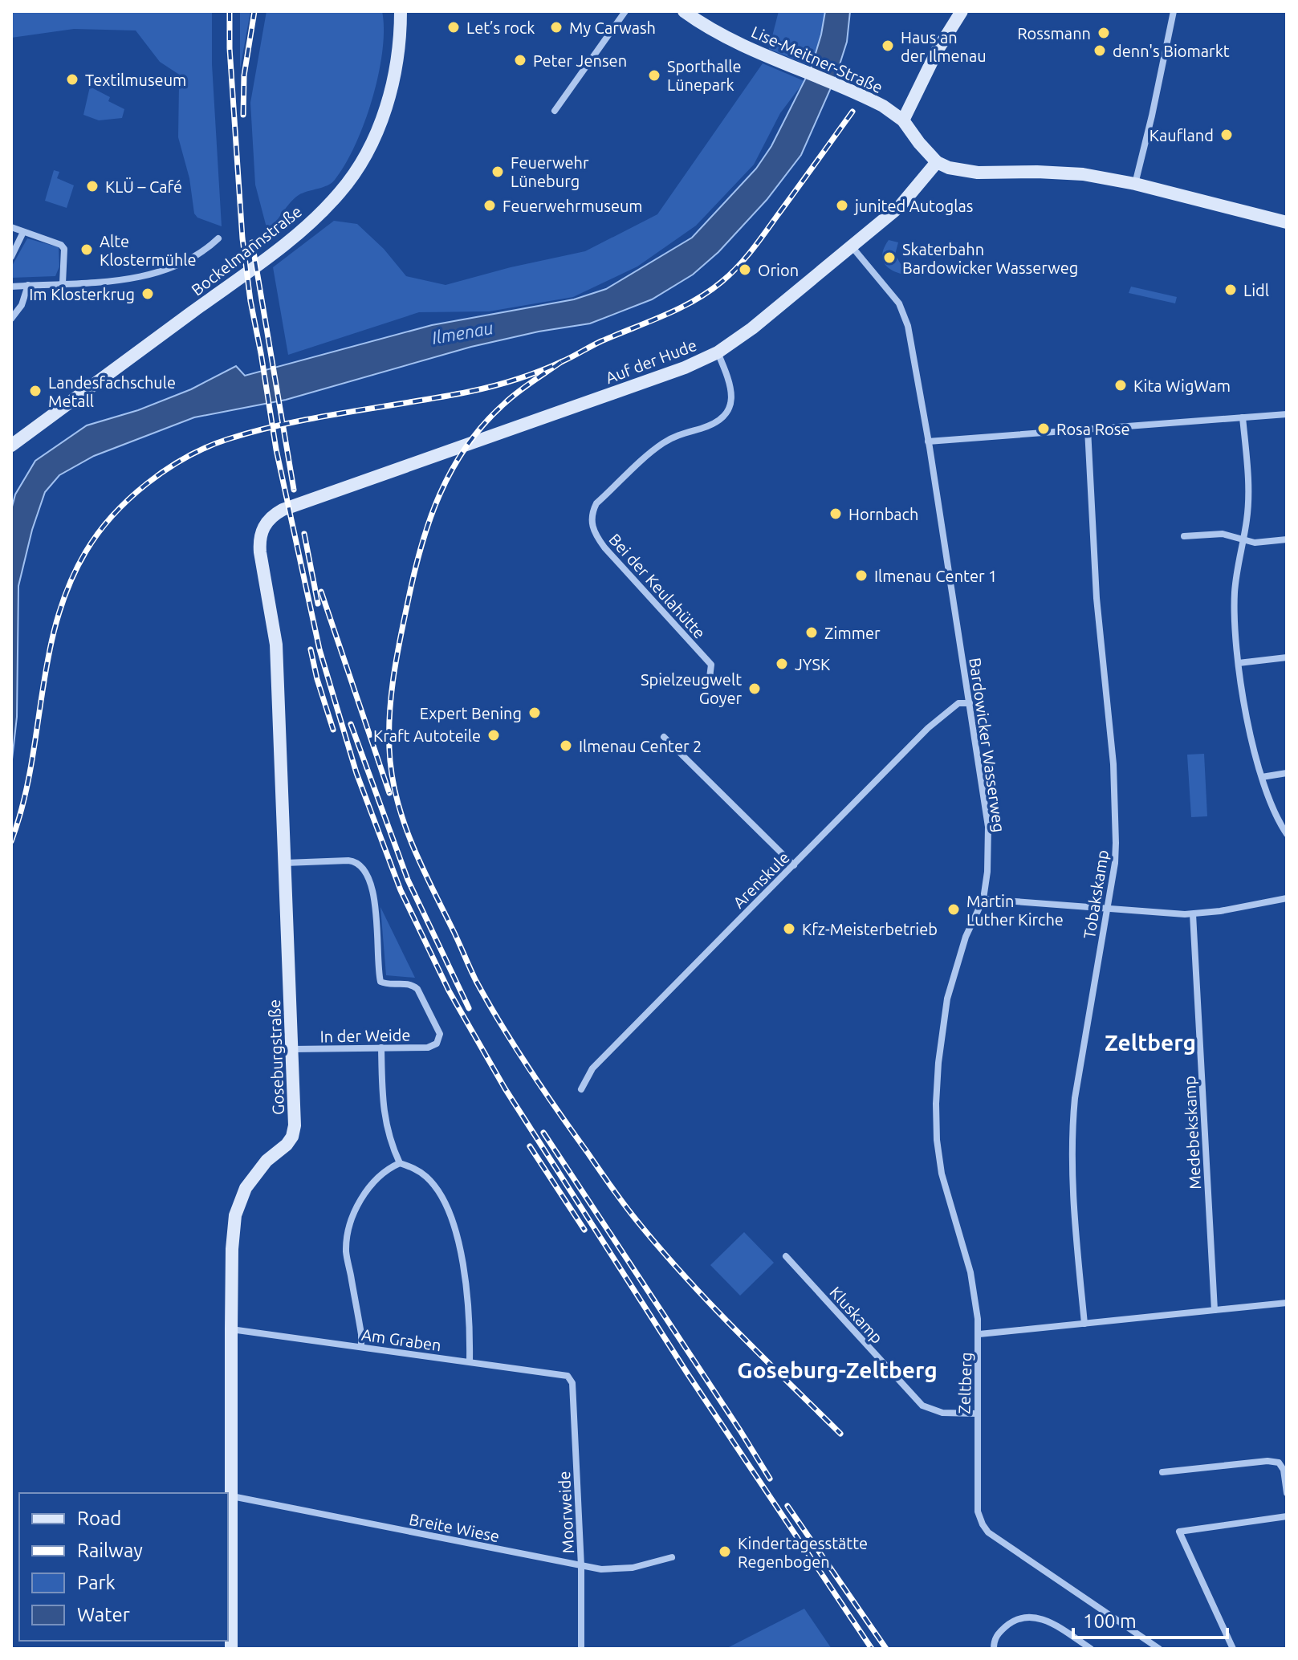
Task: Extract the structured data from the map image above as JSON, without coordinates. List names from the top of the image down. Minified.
{"streets":{"street":["Lise-Meitner-Straße","Bockelmannstraße","Auf der Hude","Bei der Keulahütte","Bardowicker Wasserweg","Arenskule","Tobakskamp","In der Weide","Goseburgstraße","Medebekskamp","Kluskamp","Am Graben","Zeltberg","Moorweide","Breite Wiese"]},"crossings":[["Auf der Hude","Bei der Keulahütte"],["Auf der Hude","Bardowicker Wasserweg"],["Auf der Hude","Goseburgstraße"],["Bardowicker Wasserweg","Arenskule"],["Bardowicker Wasserweg","Zeltberg"],["Tobakskamp","Zeltberg"],["In der Weide","Goseburgstraße"],["Goseburgstraße","Am Graben"],["Goseburgstraße","Breite Wiese"],["Medebekskamp","Zeltberg"],["Kluskamp","Zeltberg"],["Am Graben","Moorweide"],["Moorweide","Breite Wiese"]],"districts":["Zeltberg","Goseburg-Zeltberg"],"water":["Ilmenau"],"places":["Let’s rock","My Carwash","Rossmann","Haus an der Ilmenau","denn's Biomarkt","Peter Jensen","Sporthalle Lünepark","Textilmuseum","Kaufland","Feuerwehr Lüneburg","KLÜ – Café","Feuerwehrmuseum","junited Autoglas","Alte Klostermühle","Skaterbahn Bardowicker Wasserweg","Orion","Lidl","Im Klosterkrug","Kita WigWam","Landesfachschule Metall","Rosa Rose","Hornbach","Ilmenau Center 1","Zimmer","JYSK","Spielzeugwelt Goyer","Expert Bening","Kraft Autoteile","Ilmenau Center 2","Martin Luther Kirche","Kfz-Meisterbetrieb","Kindertagesstätte Regenbogen"],"legend":["Road","Railway","Park","Water"],"scale_bar":"100 m"}
